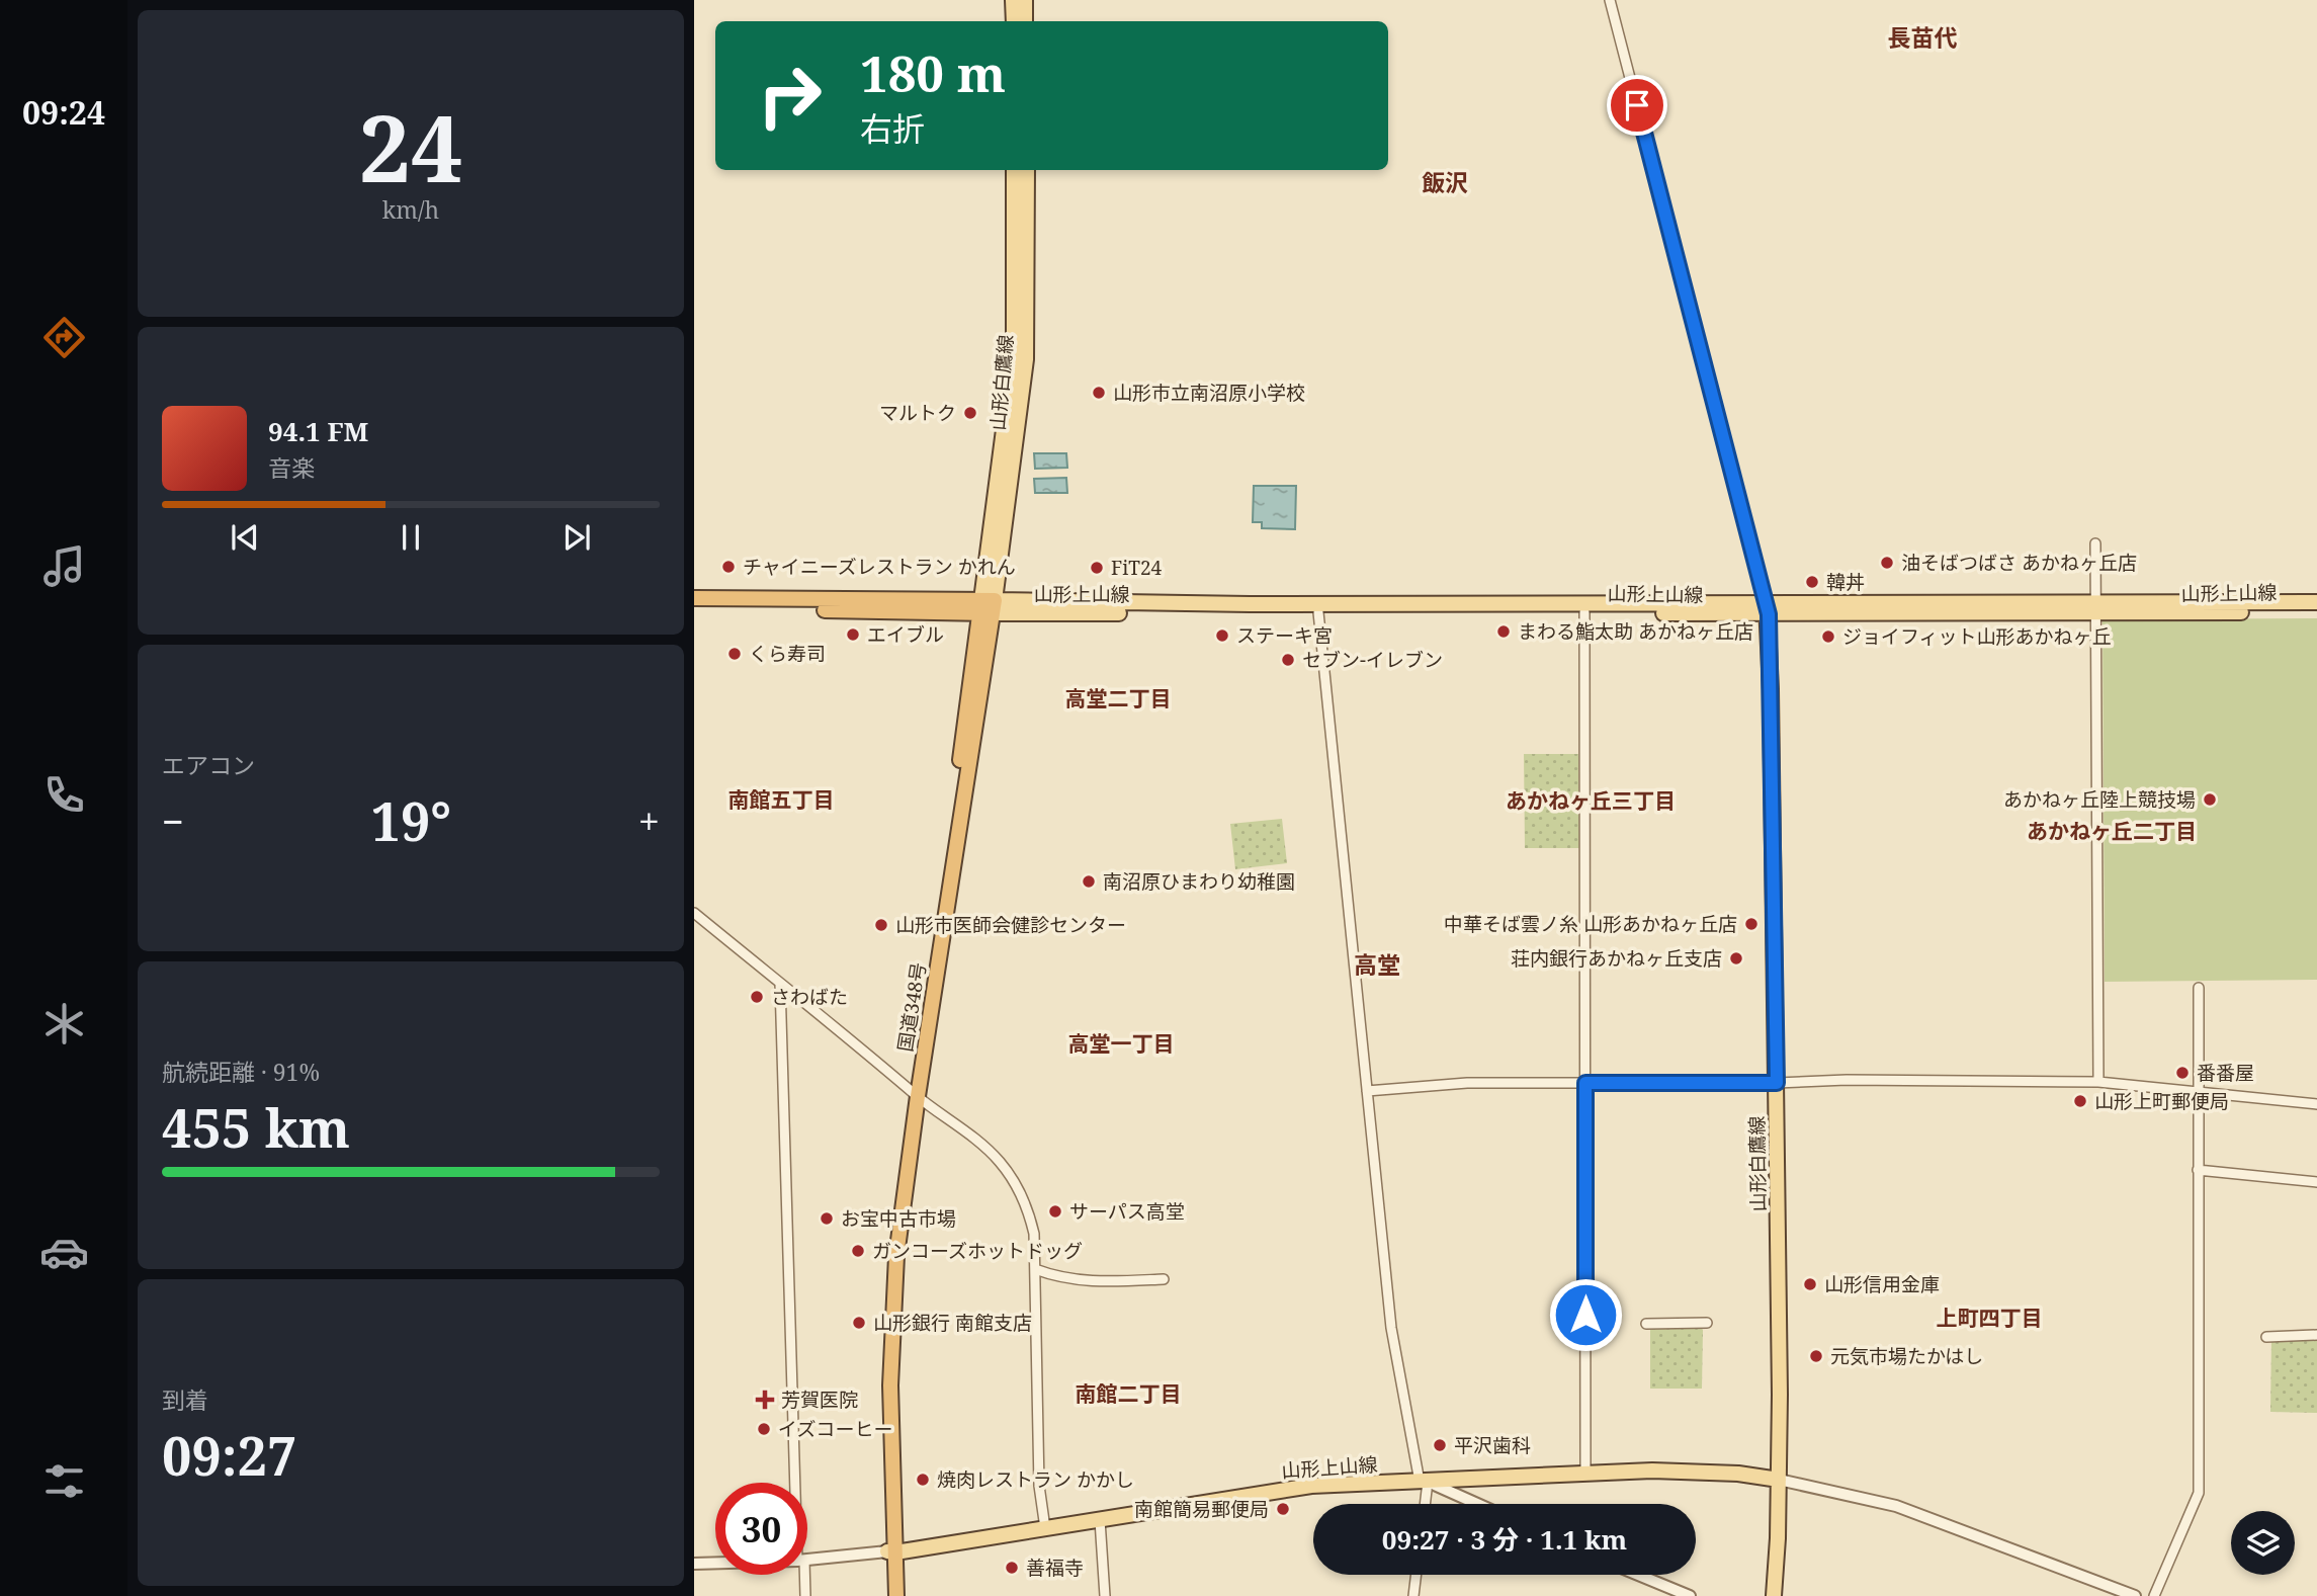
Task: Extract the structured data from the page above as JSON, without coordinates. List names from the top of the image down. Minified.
{"streets":{"highway":["国道348号"],"main road":["山形白鷹線","山形上山線"]},"crossings":[["山形白鷹線","山形上山線"],["山形白鷹線","国道348号"],["山形上山線","国道348号"]],"districts":["長苗代","飯沢","高堂二丁目","南館五丁目","あかねヶ丘三丁目","あかねヶ丘二丁目","高堂","高堂一丁目","上町四丁目","南館二丁目"],"places":{"other":["山形市立南沼原小学校","マルトク","油そばつばさ あかねヶ丘店","チャイニーズレストラン かれん","FiT24","韓丼","まわる鮨太助 あかねヶ丘店","エイブル","ステーキ宮","ジョイフィット山形あかねヶ丘","くら寿司","セブン-イレブン","あかねヶ丘陸上競技場","南沼原ひまわり幼稚園","中華そば雲ノ糸 山形あかねヶ丘店","山形市医師会健診センター","荘内銀行あかねヶ丘支店","さわばた","番番屋","山形上町郵便局","サーパス高堂","お宝中古市場","ガンコーズホットドッグ","山形信用金庫","山形銀行 南館支店","元気市場たかはし","イズコーヒー","平沢歯科","焼肉レストラン かかし","南館簡易郵便局","善福寺"],"health":["芳賀医院"]},"page":{"tabs":"09:24","tile":[["24","km/h"],"エアコン",["航続距離 · 91%","455 km"],["到着","09:27"]],"turn":["180 m","右折"],"song":["94.1 FM","音楽"],"heat":["−","19°","+"],"limit":"30","trip":"09:27 · 3 分 · 1.1 km"}}
